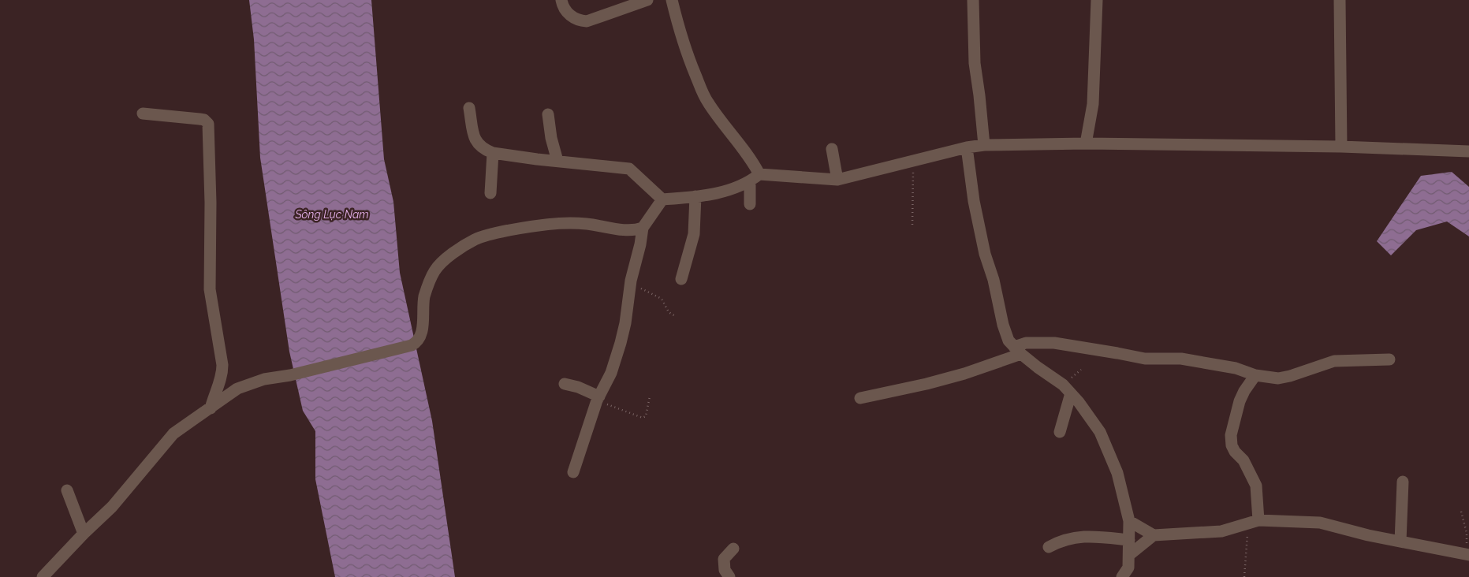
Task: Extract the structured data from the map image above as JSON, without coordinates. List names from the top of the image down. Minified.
{"water":["Sông Lục Nam"]}
